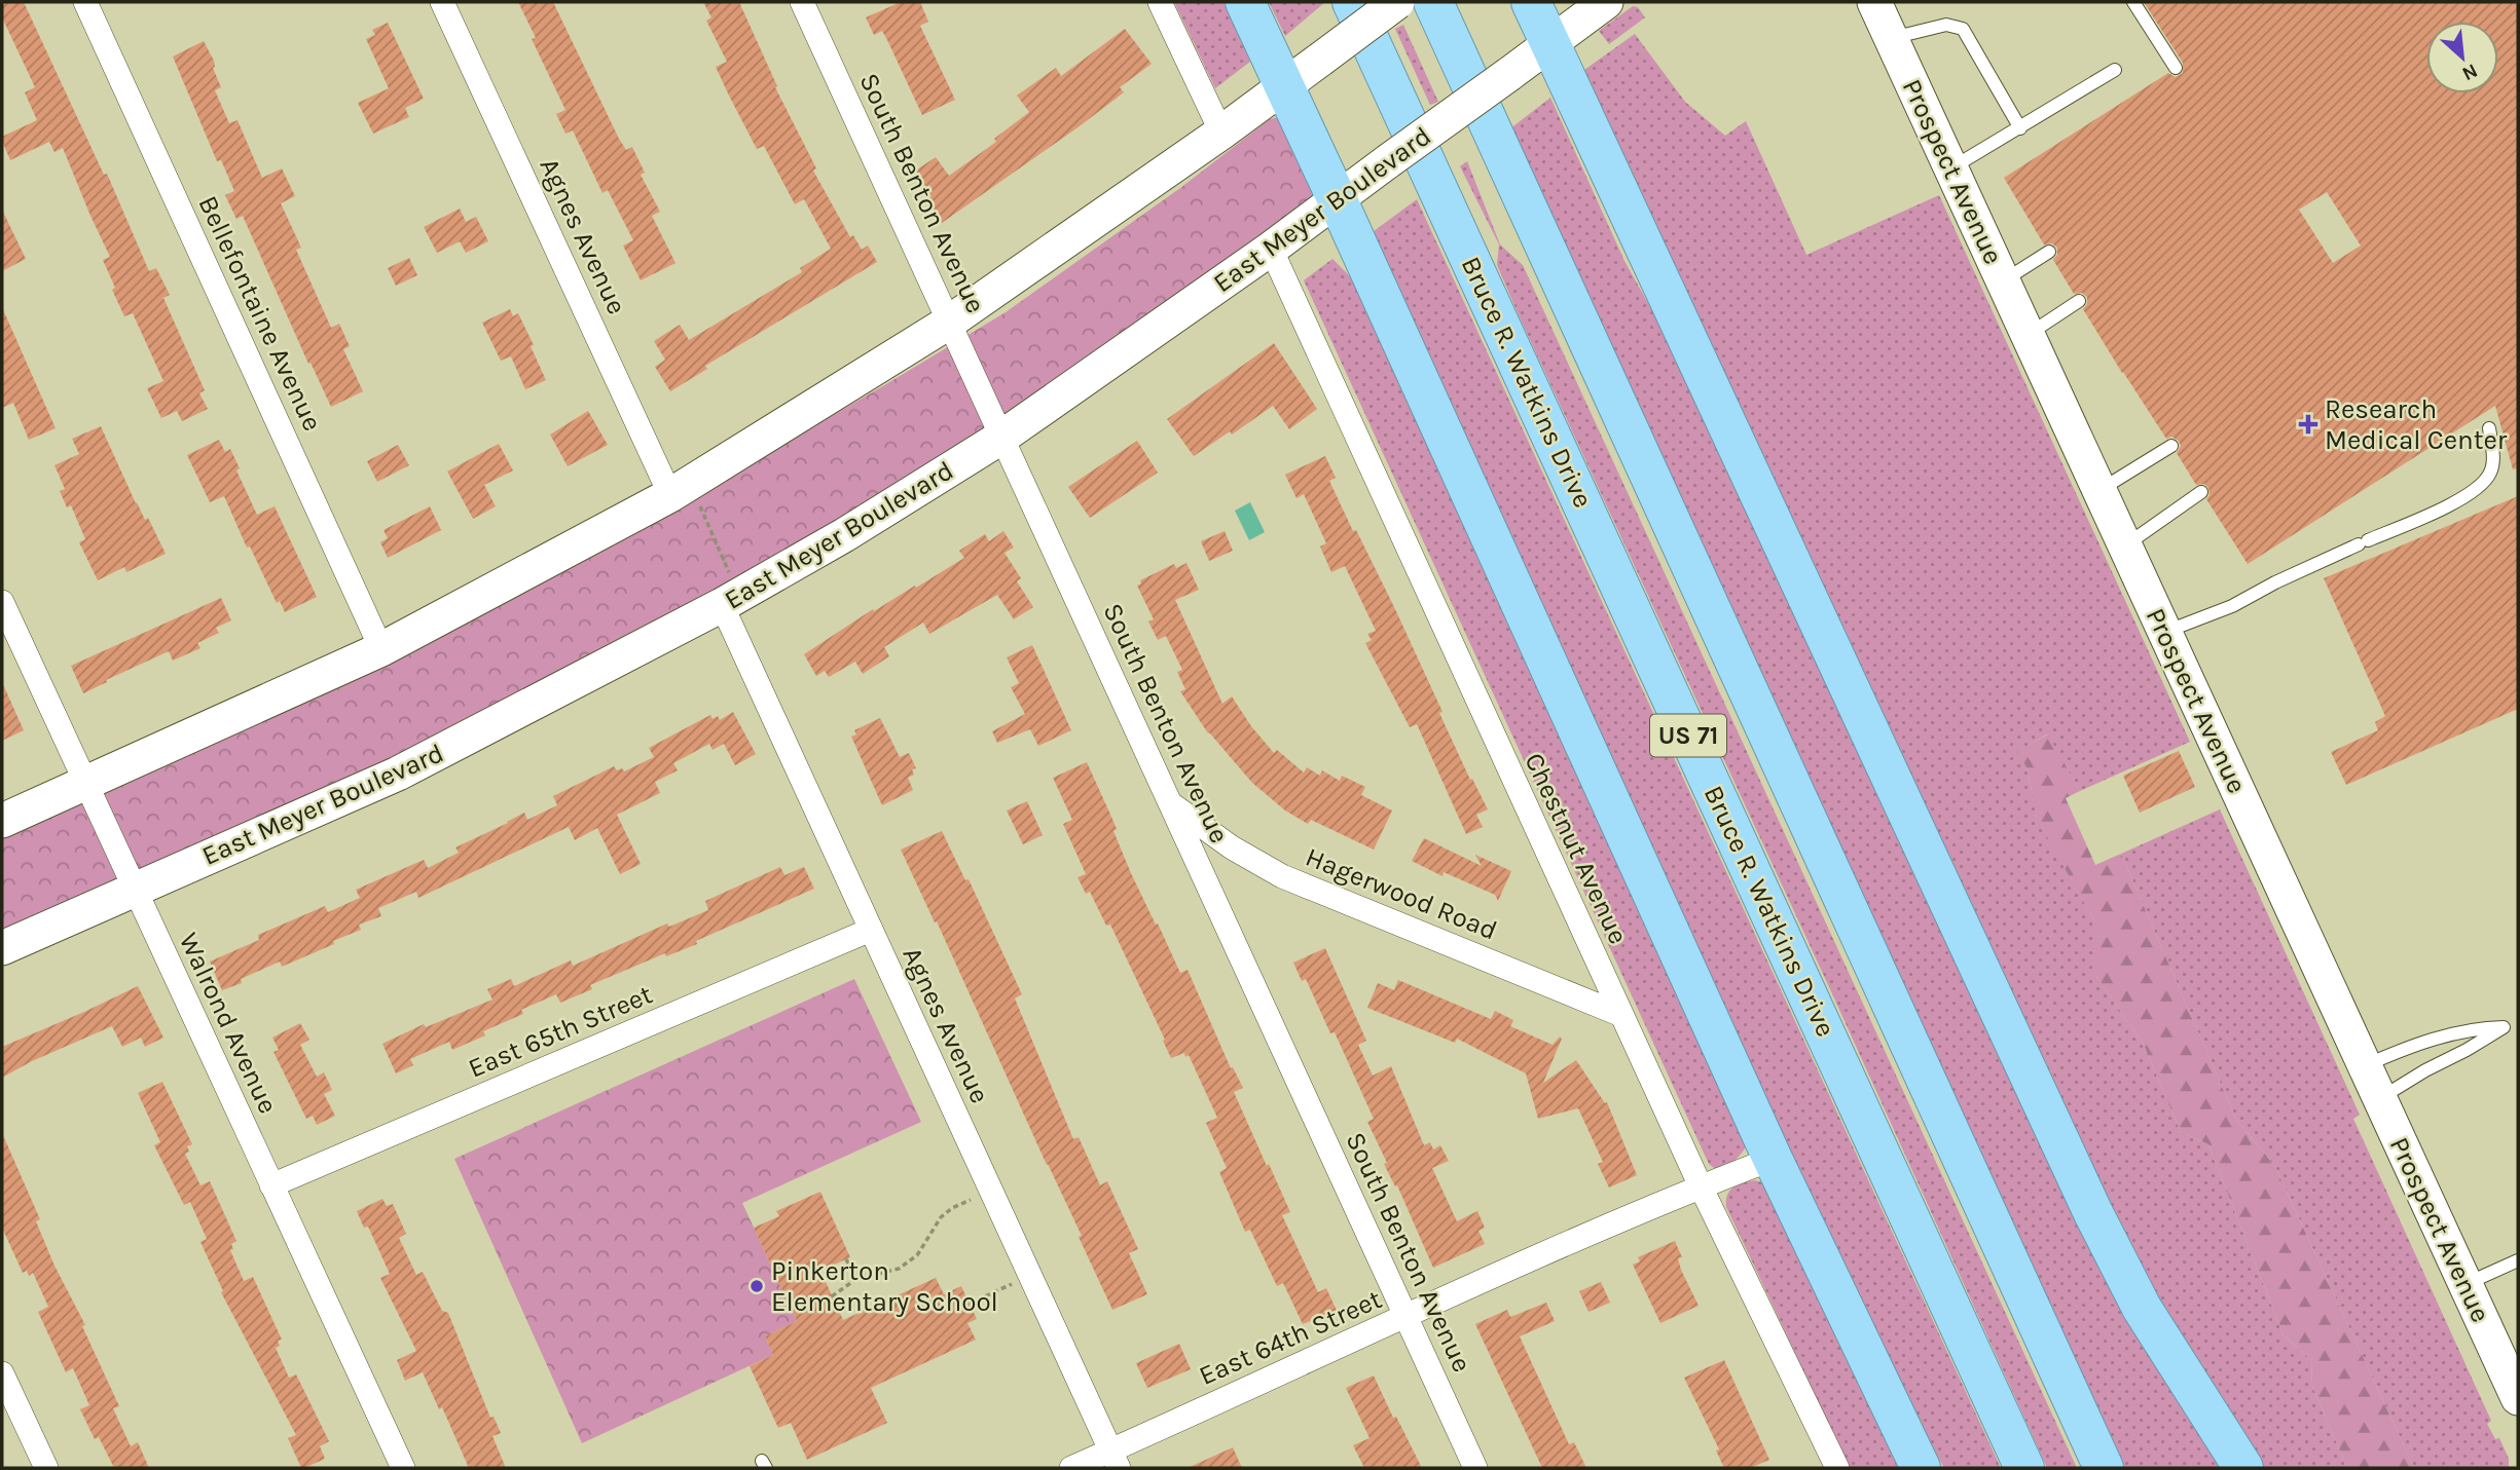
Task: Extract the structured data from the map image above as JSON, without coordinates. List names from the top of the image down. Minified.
{"streets":{"highway":["Bruce R. Watkins Drive","US 71"],"main road":["Prospect Avenue","East Meyer Boulevard"],"street":["South Benton Avenue","Agnes Avenue","Bellefontaine Avenue","Chestnut Avenue","Hagerwood Road","Walrond Avenue","East 65th Street","East 64th Street"]},"crossings":[["South Benton Avenue","East Meyer Boulevard"],["South Benton Avenue","Hagerwood Road"],["South Benton Avenue","East 64th Street"],["East Meyer Boulevard","Agnes Avenue"],["East Meyer Boulevard","Chestnut Avenue"],["East Meyer Boulevard","Walrond Avenue"],["Agnes Avenue","East 65th Street"],["Agnes Avenue","East 64th Street"],["Chestnut Avenue","Hagerwood Road"],["Chestnut Avenue","East 64th Street"],["Walrond Avenue","East 65th Street"]],"places":{"health":["Research Medical Center"],"other":["Pinkerton Elementary School"]},"north":"bottom right"}
